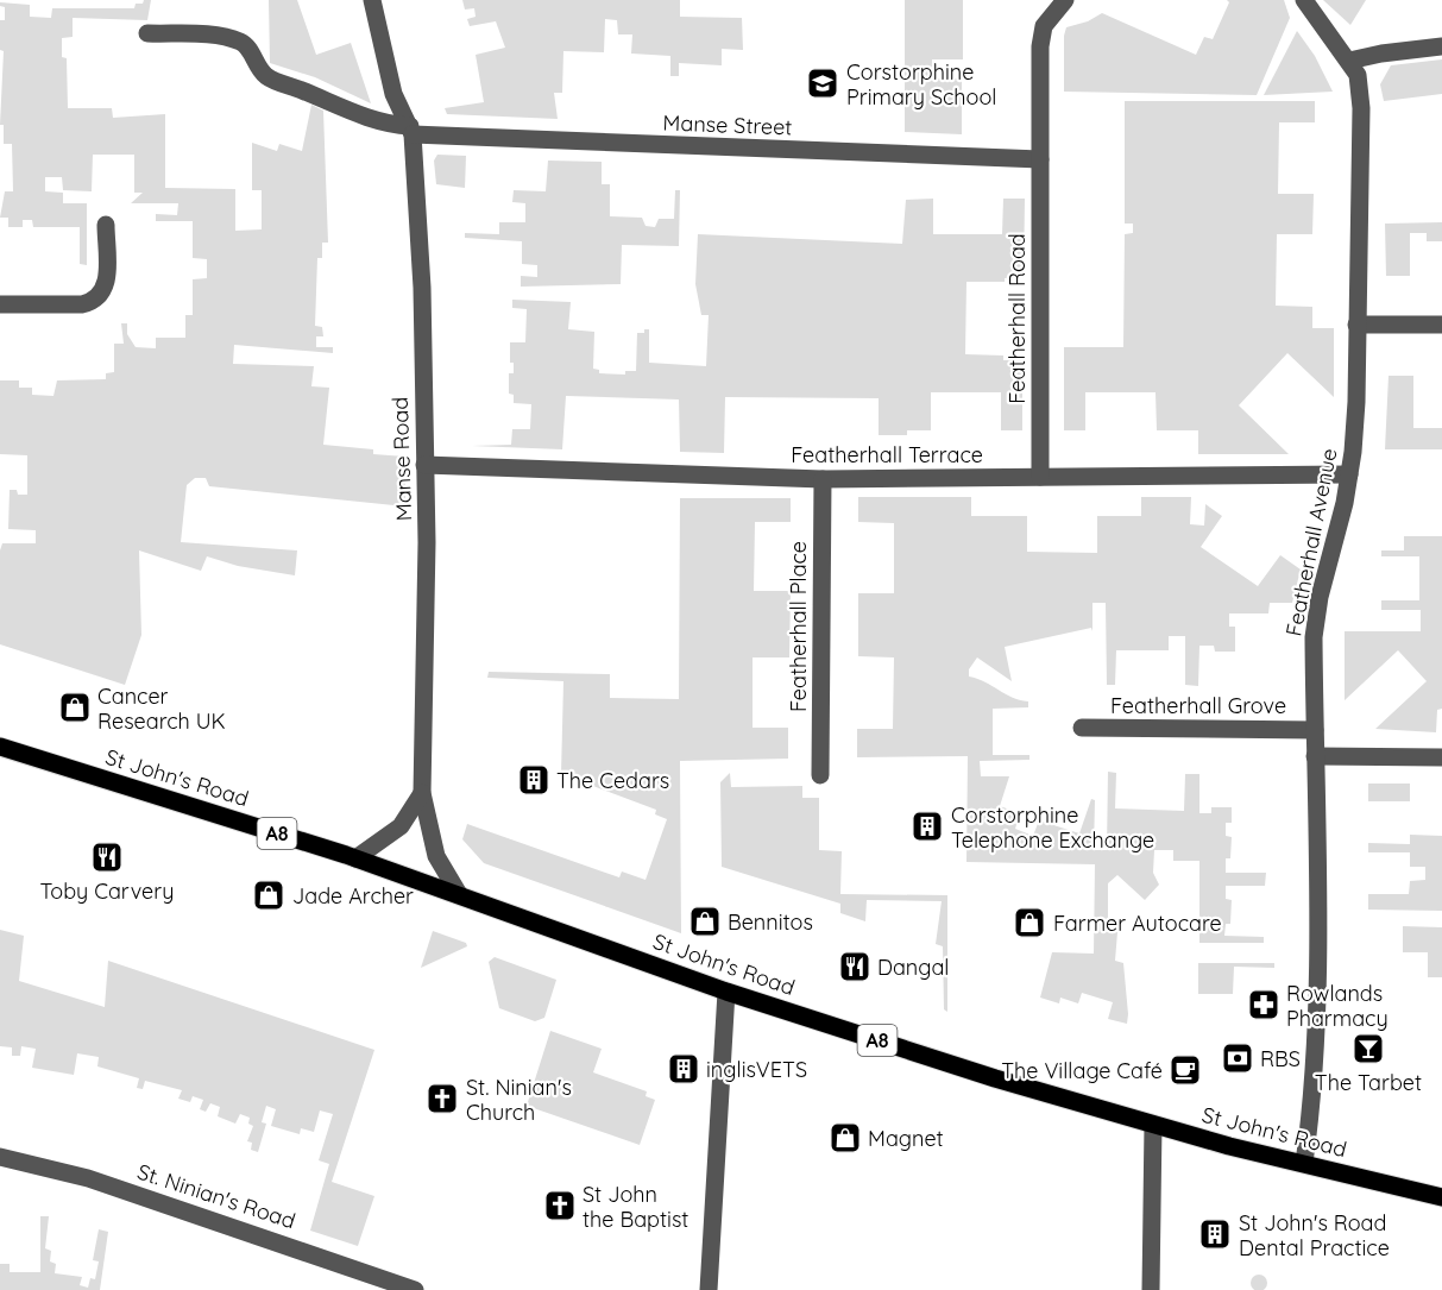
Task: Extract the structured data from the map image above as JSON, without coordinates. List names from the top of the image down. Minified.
{"streets":{"main road":["St John's Road","A8"],"street":["Manse Street","Featherhall Road","Featherhall Terrace","Manse Road","Featherhall Avenue","Featherhall Place","Featherhall Grove","St. Ninian's Road"]},"crossings":[["Manse Street","Featherhall Road"],["Manse Street","Manse Road"],["Featherhall Road","Featherhall Terrace"],["Featherhall Terrace","Manse Road"],["Featherhall Terrace","Featherhall Avenue"],["Featherhall Terrace","Featherhall Place"],["Manse Road","St John's Road"],["Featherhall Avenue","Featherhall Grove"],["Featherhall Avenue","St John's Road"]],"places":{"school or university":["Corstorphine Primary School"],"shop":["Cancer Research UK","Jade Archer","Bennitos","Farmer Autocare","Magnet"],"building":["The Cedars","Corstorphine Telephone Exchange","inglisVETS","St John's Road Dental Practice"],"restaurant":["Toby Carvery","Dangal"],"pharmacy":["Rowlands Pharmacy"],"bar":["The Tarbet"],"bank":["RBS"],"cafe":["The Village Café"],"church":["St. Ninian's Church","St John the Baptist"]}}
